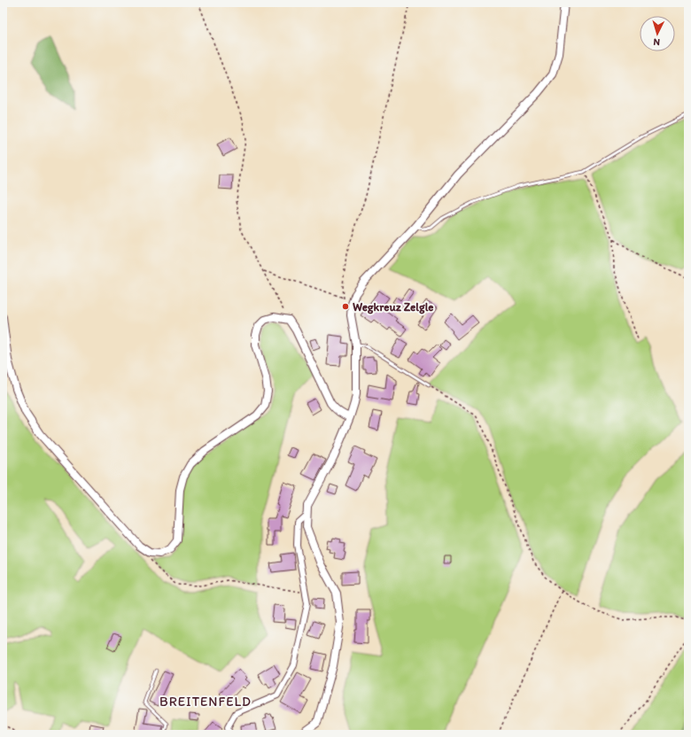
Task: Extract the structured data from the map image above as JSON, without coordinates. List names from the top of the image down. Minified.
{"districts":["BREITENFELD"],"places":["Wegkreuz Zelgle"],"north":"bottom"}
